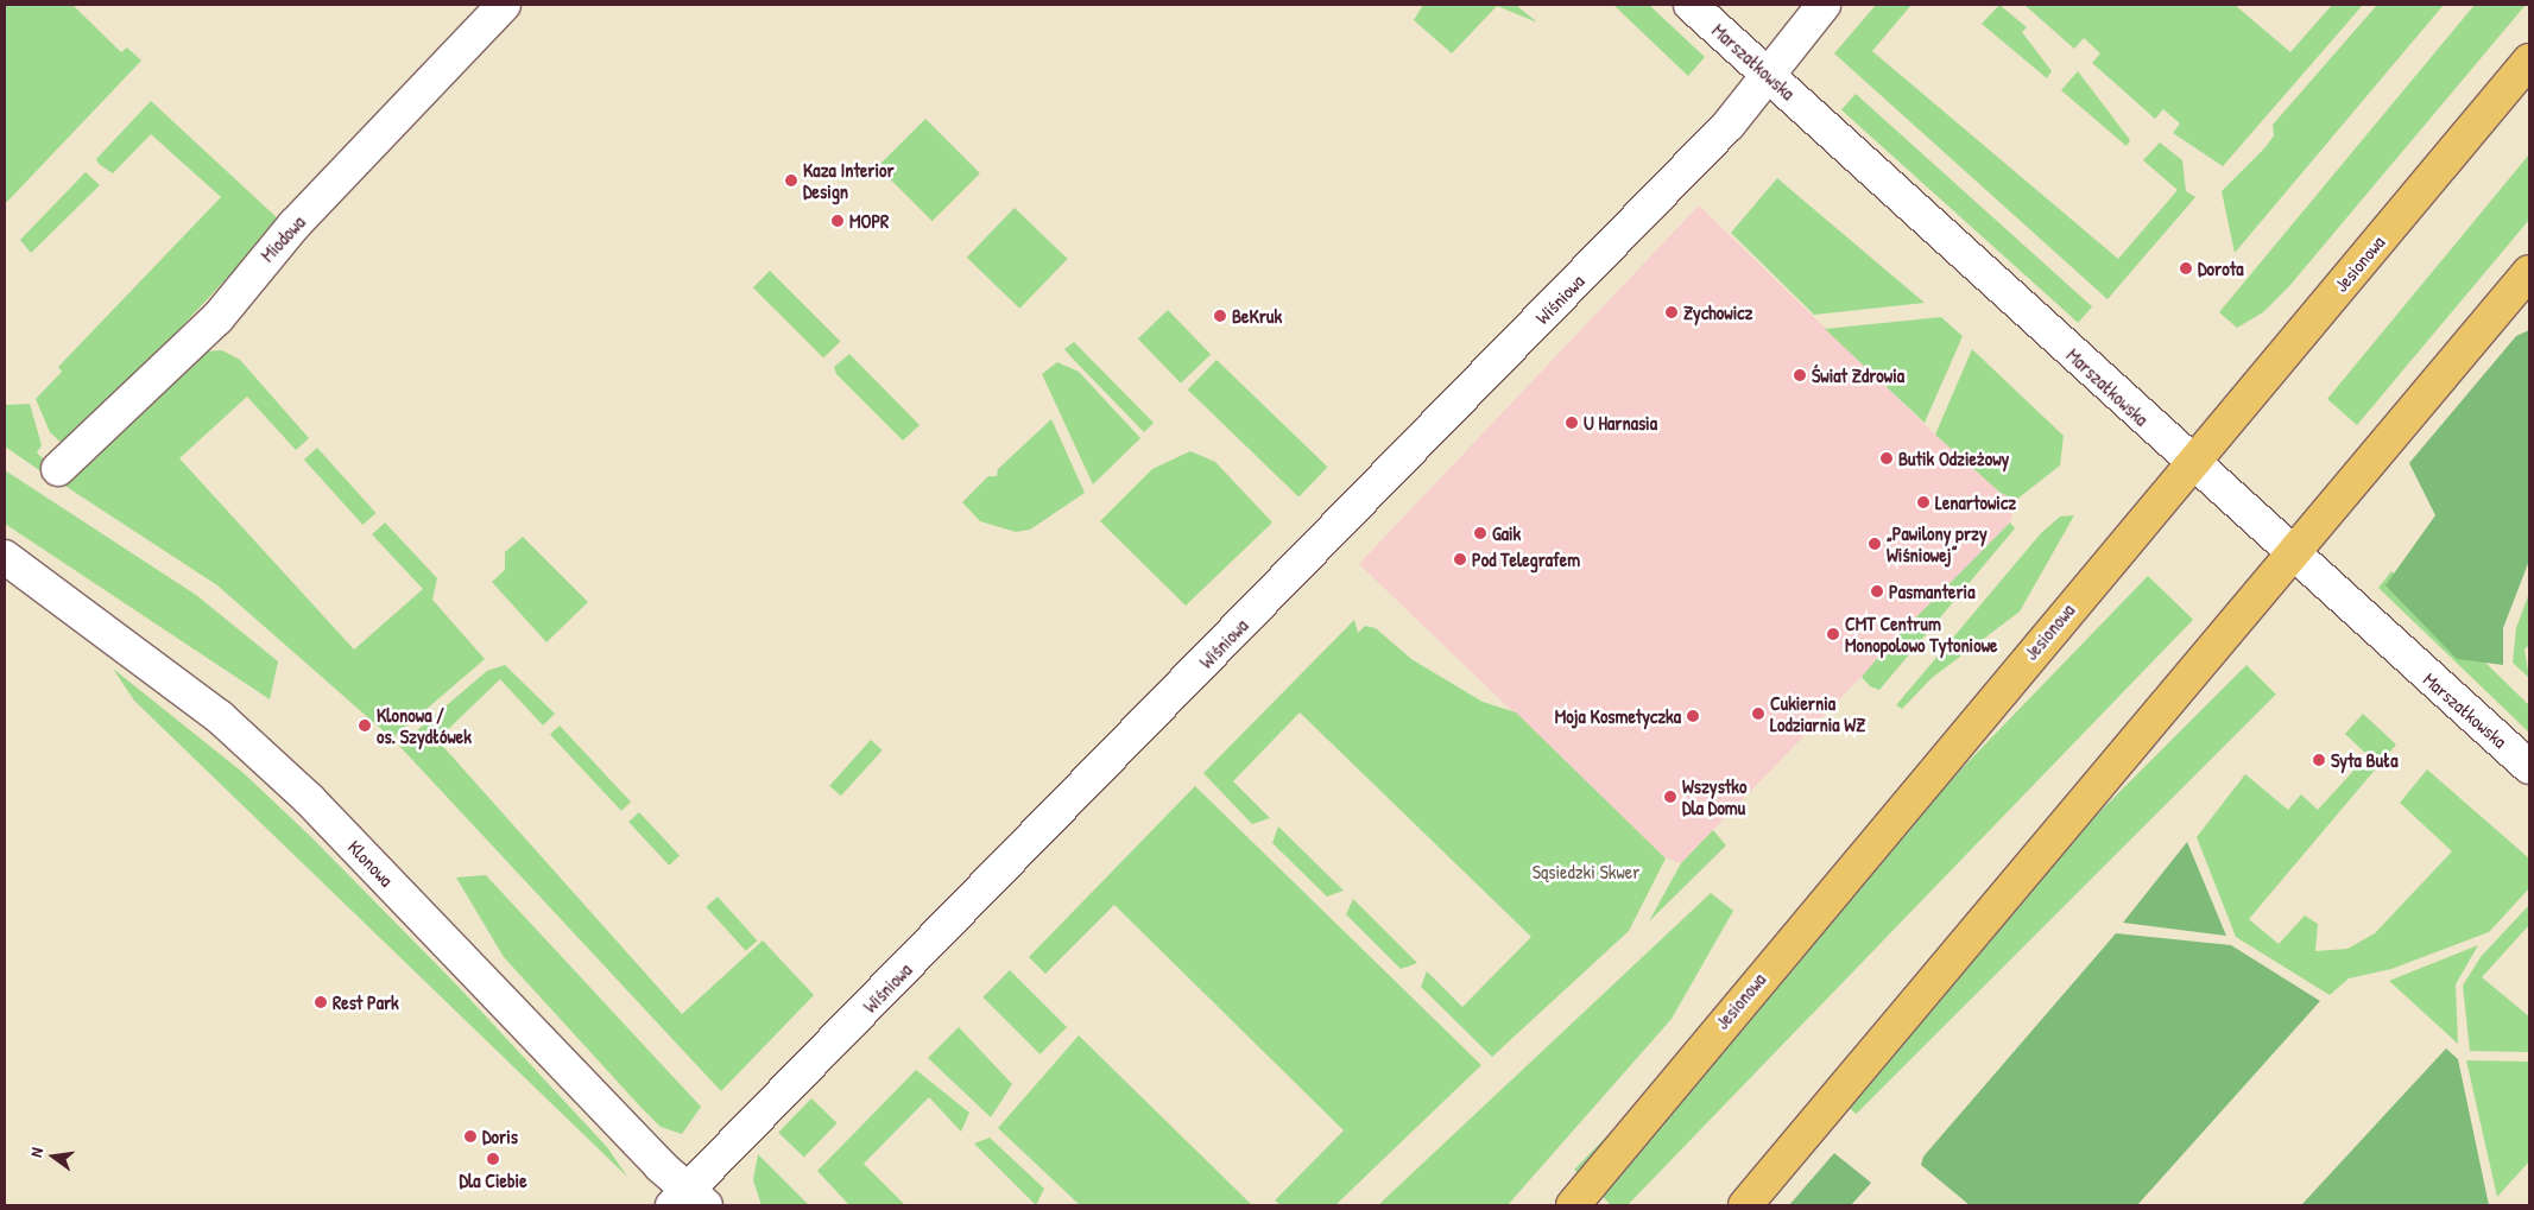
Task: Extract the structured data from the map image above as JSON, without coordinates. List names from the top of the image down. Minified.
{"streets":{"main road":["Jesionowa"],"street":["Marszałkowska","Miodowa","Wiśniowa","Klonowa"]},"crossings":[["Marszałkowska","Jesionowa"],["Marszałkowska","Wiśniowa"],["Wiśniowa","Klonowa"]],"parks":["Sąsiedzki Skwer"],"places":["Kaza Interior Design","MOPR","Dorota","Zychowicz","BeKruk","Świat Zdrowia","U Harnasia","Butik Odzieżowy","Lenartowicz","Gaik","„Pawilony przy Wiśniowej”","Pod Telegrafem","Pasmanteria","CMT Centrum Monopolowo Tytoniowe","Cukiernia Lodziarnia WZ","Moja Kosmetyczka","Klonowa / os. Szydłówek","Syta Buła","Wszystko Dla Domu","Rest Park","Doris","Dla Ciebie"],"north":"left"}
